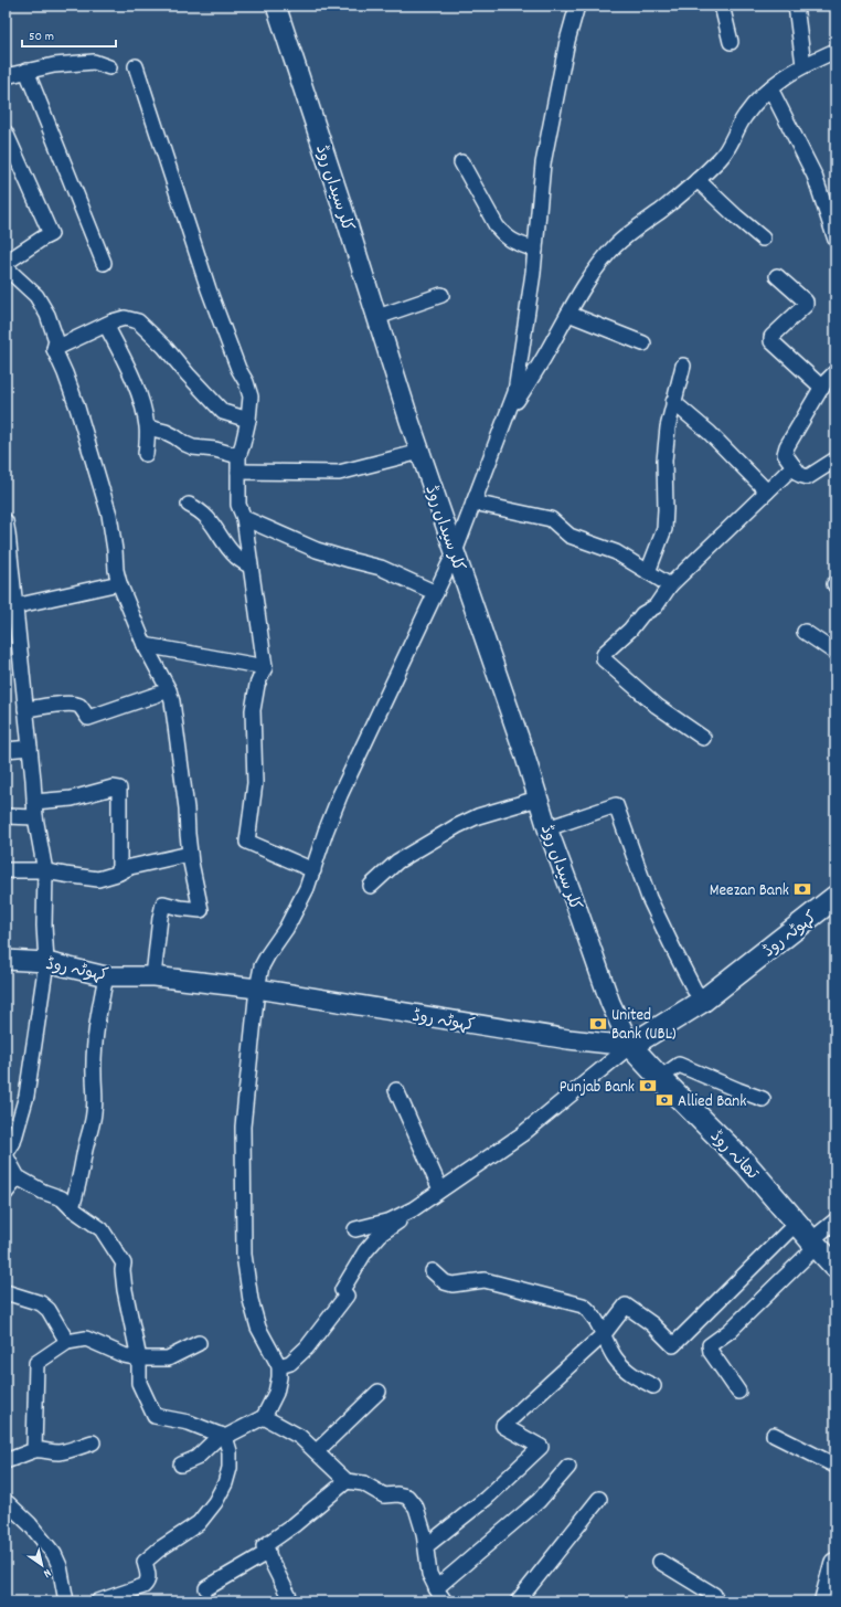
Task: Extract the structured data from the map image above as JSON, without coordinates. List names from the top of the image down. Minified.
{"streets":{"highway":["کہوٹہ روڈ","تھانہ روڈ"],"main road":["کلر سیداں روڈ"]},"crossings":[["کلر سیداں روڈ","کہوٹہ روڈ"],["کلر سیداں روڈ","تھانہ روڈ"],["کہوٹہ روڈ","تھانہ روڈ"]],"places":{"bank":["Meezan Bank","United Bank (UBL)","Punjab Bank","Allied Bank"]},"scale_bar":"50 m","north":"bottom right"}
